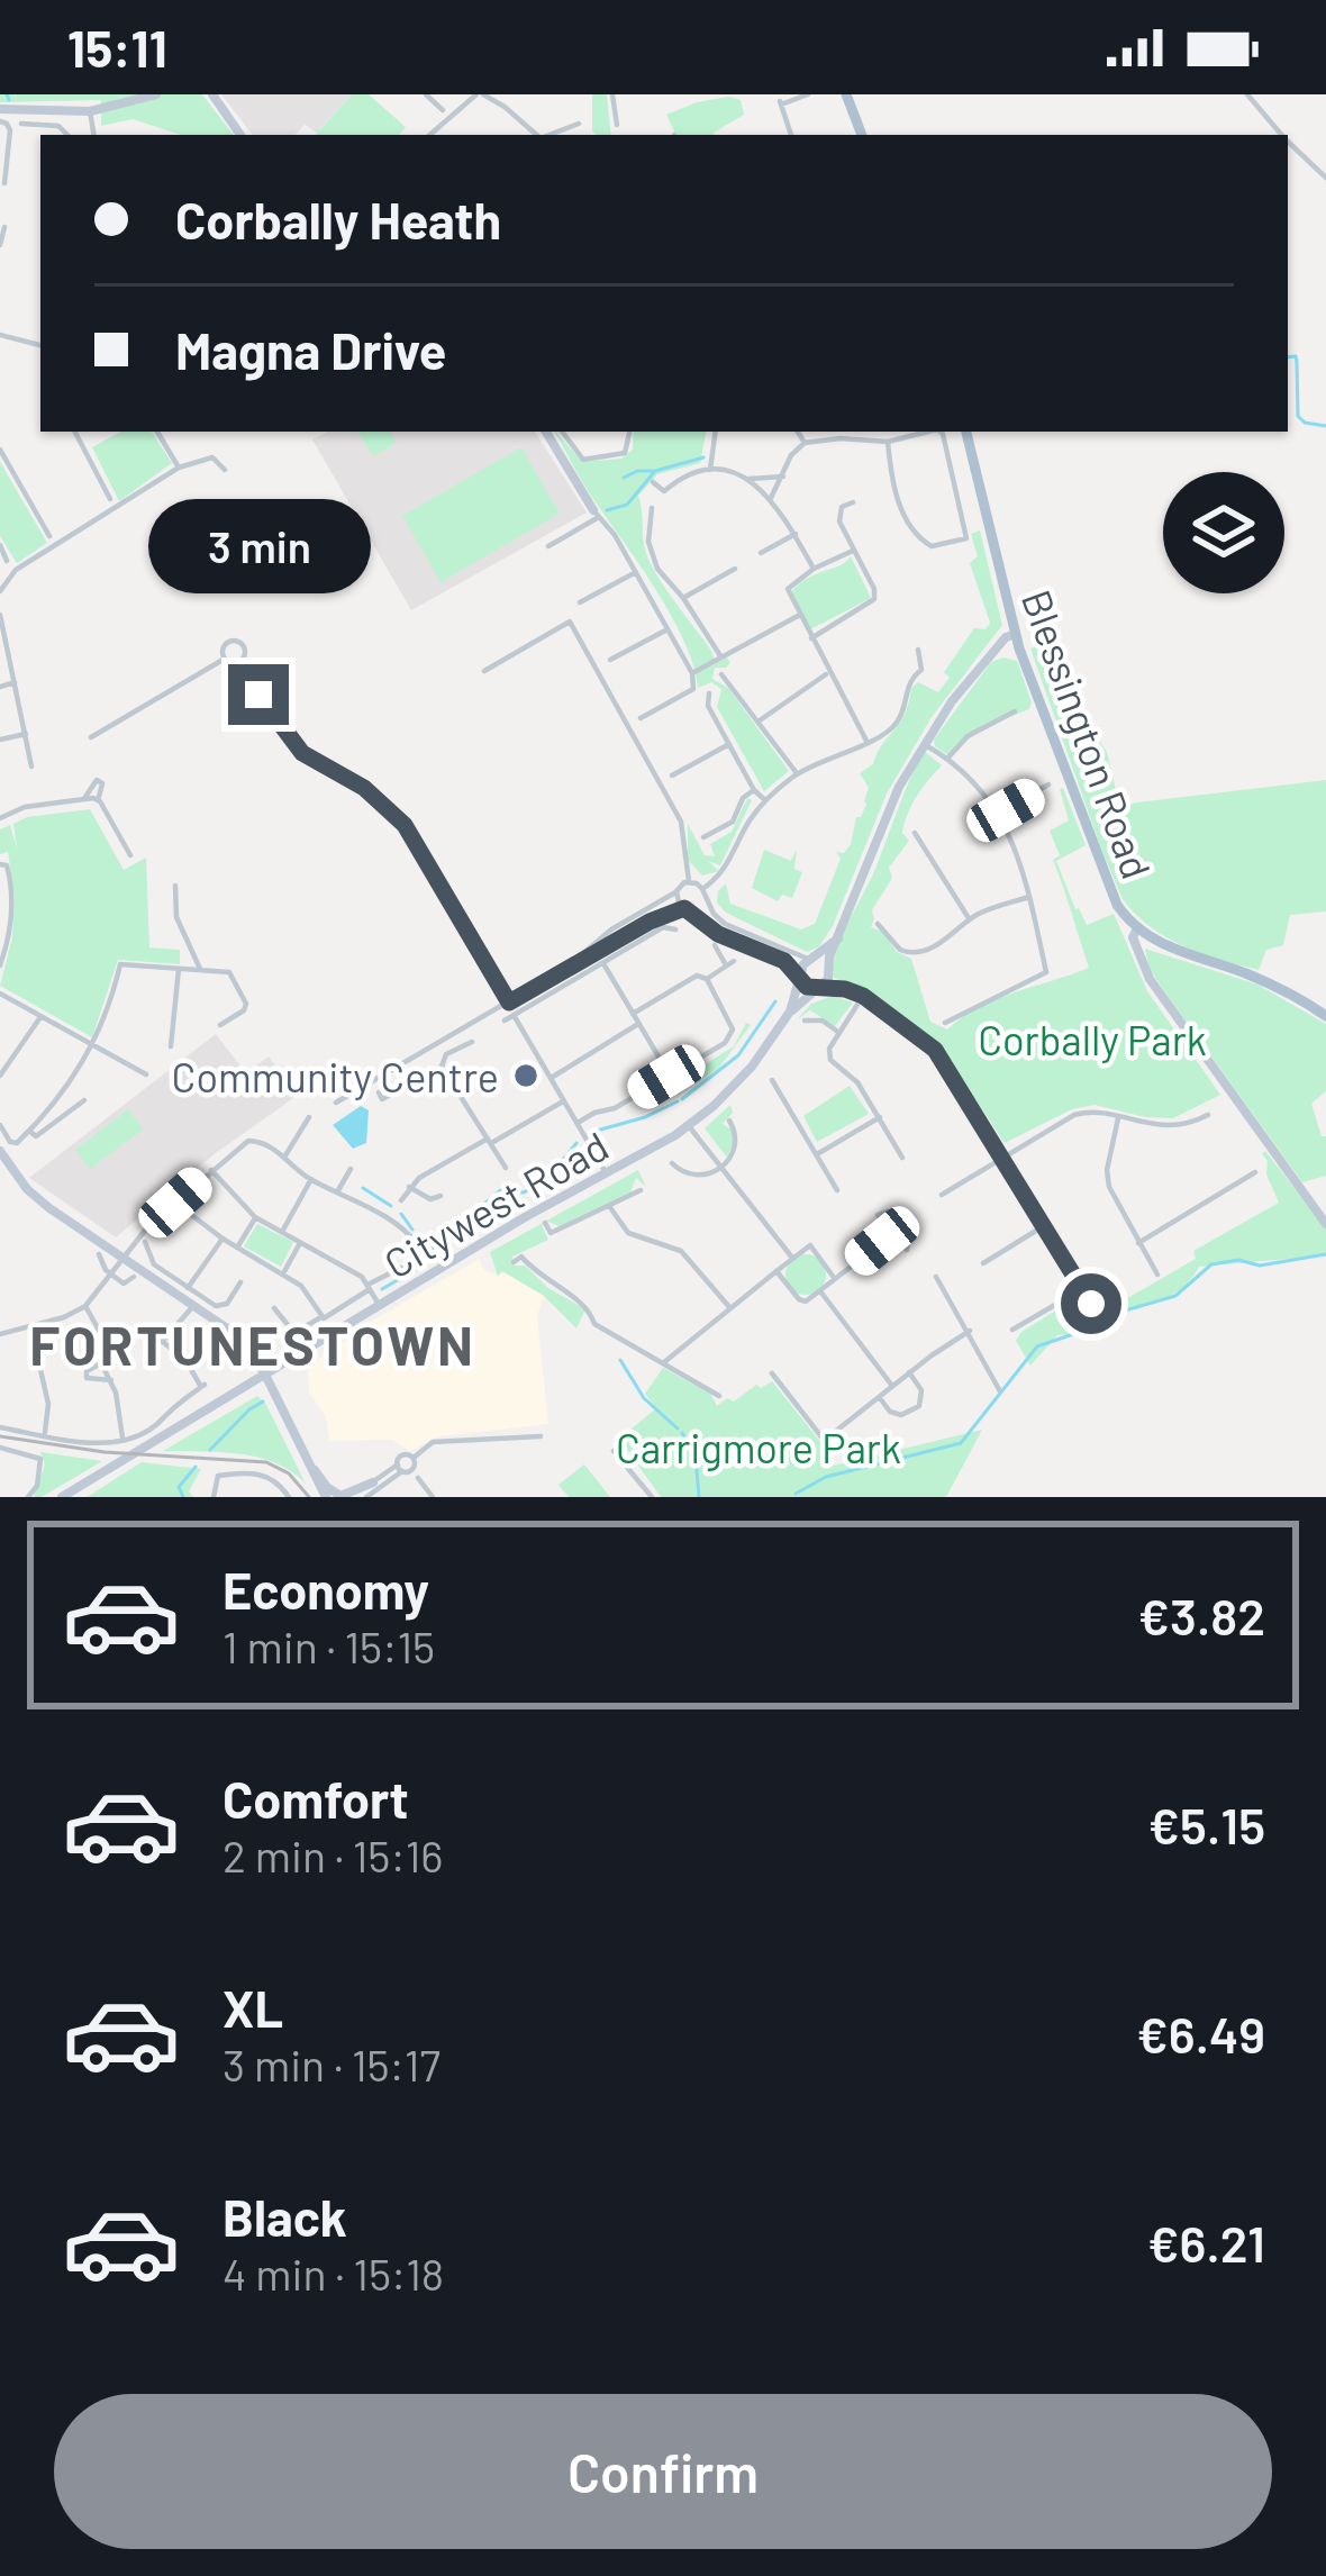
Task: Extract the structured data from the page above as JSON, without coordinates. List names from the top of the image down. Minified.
{"streets":{"main road":["Blessington Road"],"street":["Citywest Road"]},"crossings":[["Blessington Road","Citywest Road"]],"districts":["FORTUNESTOWN"],"parks":["Corbally Park","Carrigmore Park"],"places":["Community Centre"],"page":{"status":"15:11","banner":["Corbally Heath","Magna Drive"],"bubble":"3 min","list":[{"name":"Economy","note":"1 min · 15:15","value":"€3.82"},{"name":"Comfort","note":"2 min · 15:16","value":"€5.15"},{"name":"XL","note":"3 min · 15:17","value":"€6.49"},{"name":"Black","note":"4 min · 15:18","value":"€6.21"}],"buttons":"Confirm"}}
